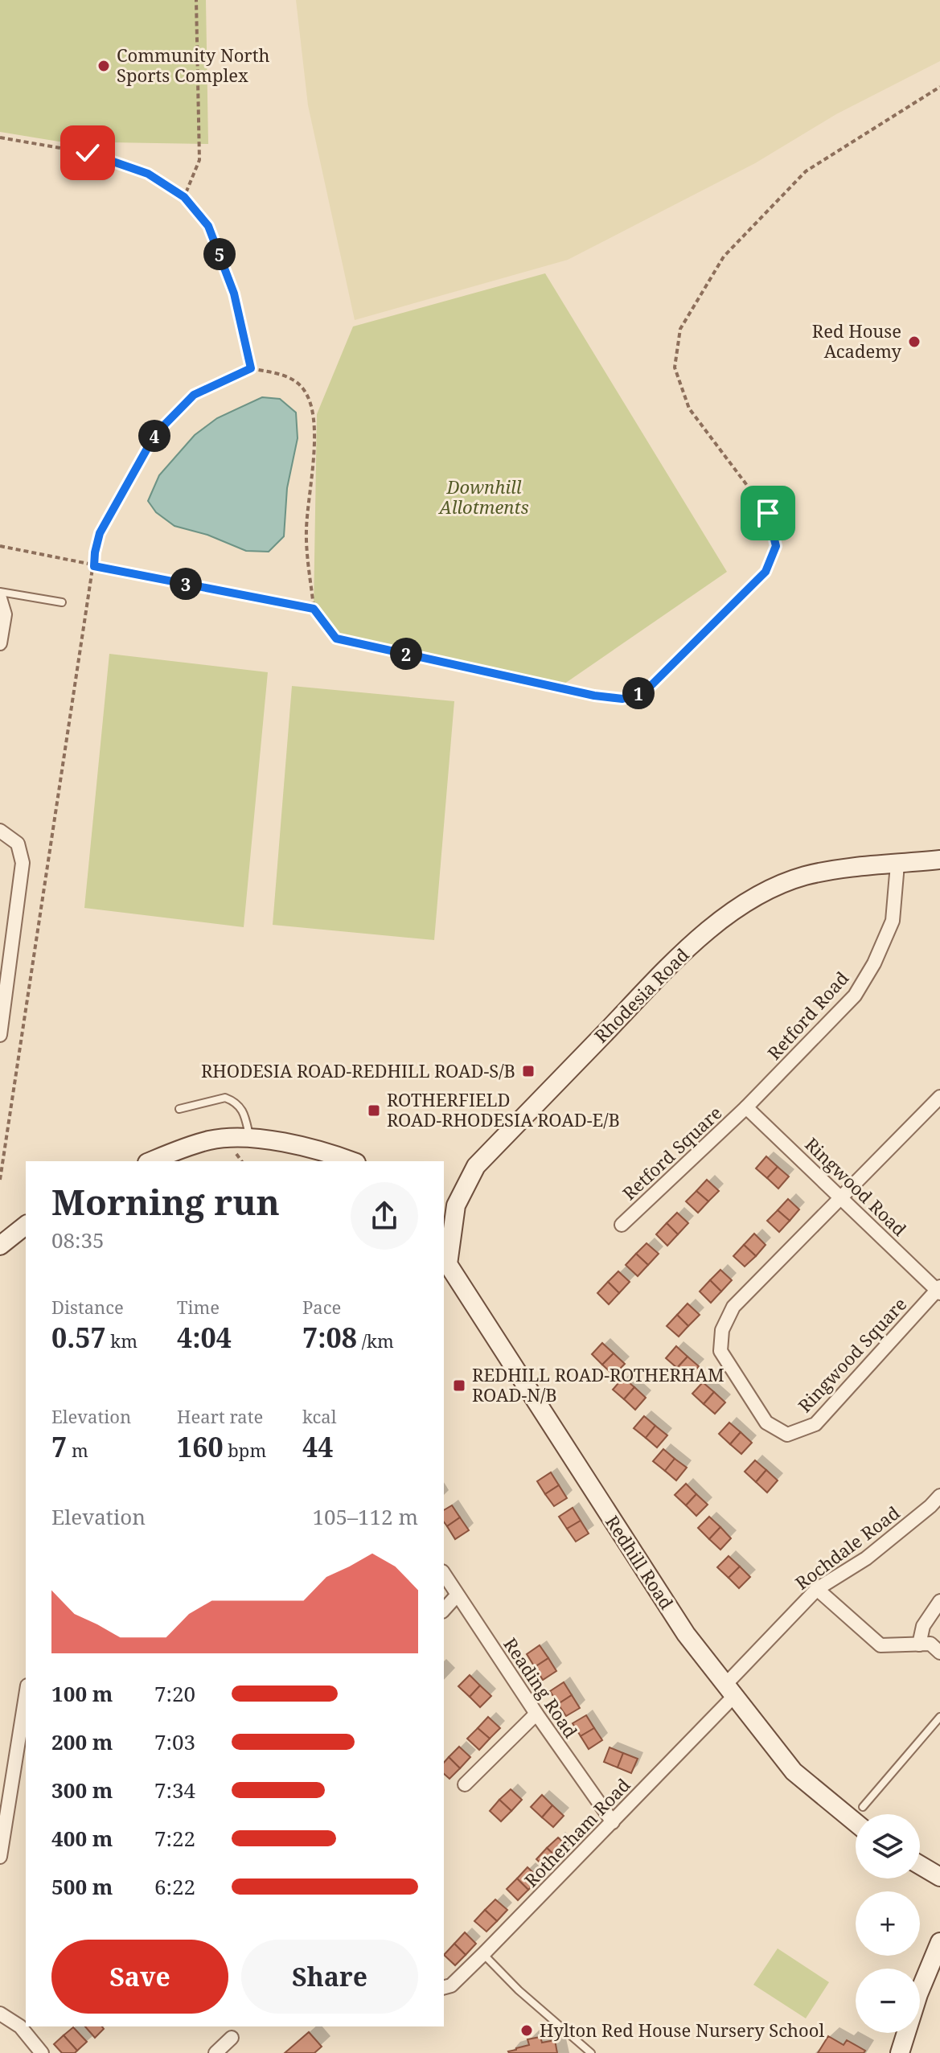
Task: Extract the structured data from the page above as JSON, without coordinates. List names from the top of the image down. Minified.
{"streets":{"street":["Rhodesia Road","Retford Road","Retford Square","Ringwood Road","Ringwood Square","Rochdale Road","Redhill Road","Reading Road","Rotherham Road"]},"crossings":[["Rhodesia Road","Retford Road"],["Rhodesia Road","Redhill Road"],["Retford Road","Retford Square"],["Retford Road","Ringwood Road"],["Retford Square","Ringwood Road"],["Ringwood Road","Ringwood Square"],["Rochdale Road","Redhill Road"],["Rochdale Road","Rotherham Road"],["Redhill Road","Rotherham Road"],["Reading Road","Rotherham Road"]],"parks":["Downhill Allotments"],"places":{"other":["Community North Sports Complex","Red House Academy","Hylton Red House Nursery School"],"transit":["RHODESIA ROAD-REDHILL ROAD-S/B","ROTHERFIELD ROAD-RHODESIA ROAD-E/B","REDHILL ROAD-ROTHERHAM ROAD-N/B"]},"page":{"pins":["5","4","3","2","1"],"heading":["Morning run","08:35"],"stats":[["Distance","0.57 km"],["Time","4:04"],["Pace","7:08 /km"],["Elevation","7 m"],["Heart rate","160 bpm"],["kcal","44"]],"chart":["Elevation","105–112 m"],"list":[{"name":"100 m","note":"7:20"},{"name":"200 m","note":"7:03"},{"name":"300 m","note":"7:34"},{"name":"400 m","note":"7:22"},{"name":"500 m","note":"6:22"}],"map_buttons":["+","−"],"buttons":["Save","Share"]}}
